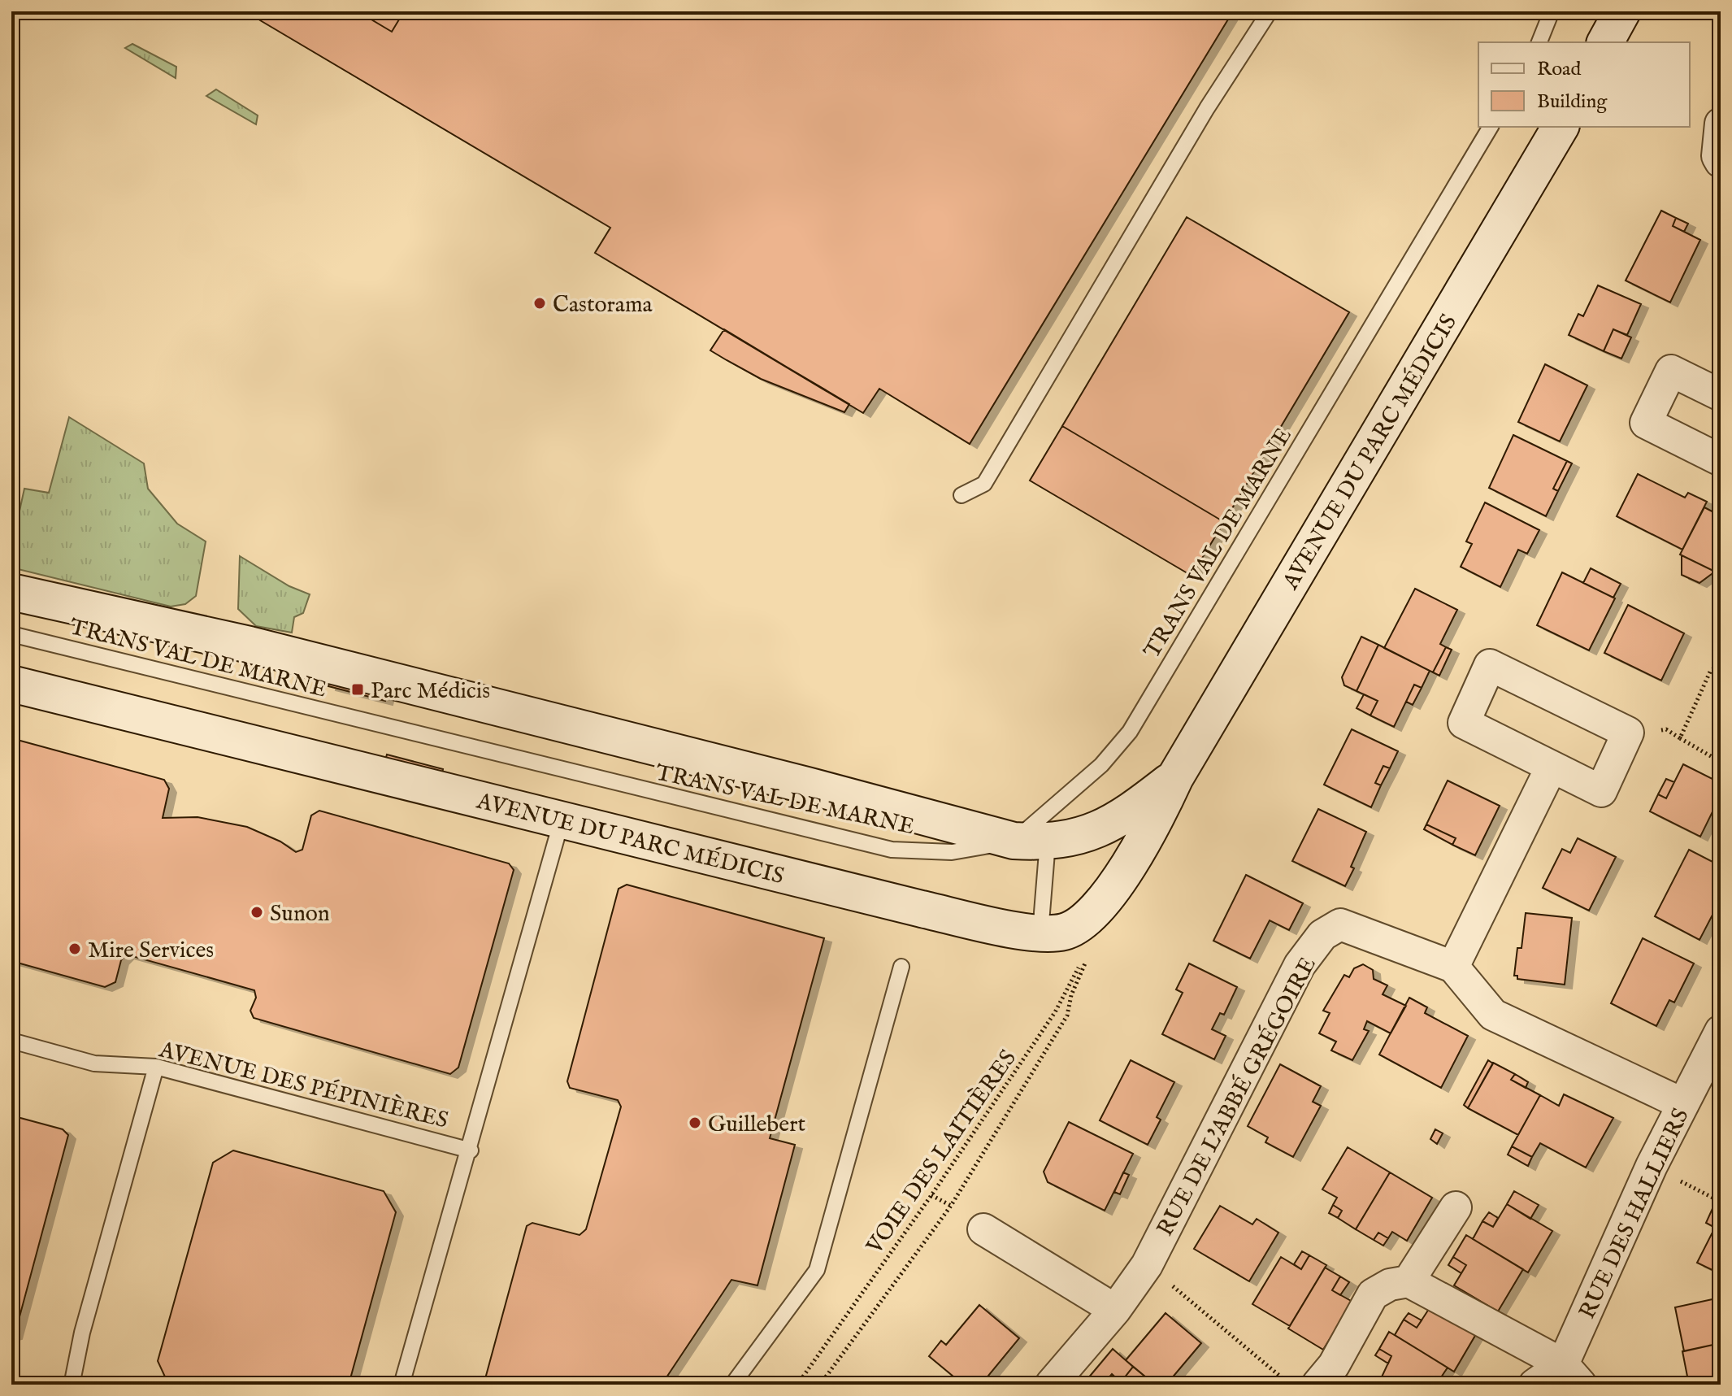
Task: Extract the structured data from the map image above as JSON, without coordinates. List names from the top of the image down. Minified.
{"streets":{"street":["AVENUE DU PARC MÉDICIS","RUE DE L'ABBÉ GRÉGOIRE","RUE DES HALLIERS"],"lane":["TRANS VAL DE MARNE","AVENUE DES PÉPINIÈRES"],"path":["VOIE DES LAITIÈRES"]},"crossings":[["AVENUE DU PARC MÉDICIS","TRANS VAL DE MARNE"],["AVENUE DU PARC MÉDICIS","AVENUE DES PÉPINIÈRES"],["AVENUE DU PARC MÉDICIS","VOIE DES LAITIÈRES"],["RUE DE L'ABBÉ GRÉGOIRE","RUE DES HALLIERS"]],"places":{"other":["Castorama","Sunon","Mire Services","Guillebert"],"transit":["Parc Médicis"]},"legend":["Road","Building"]}
